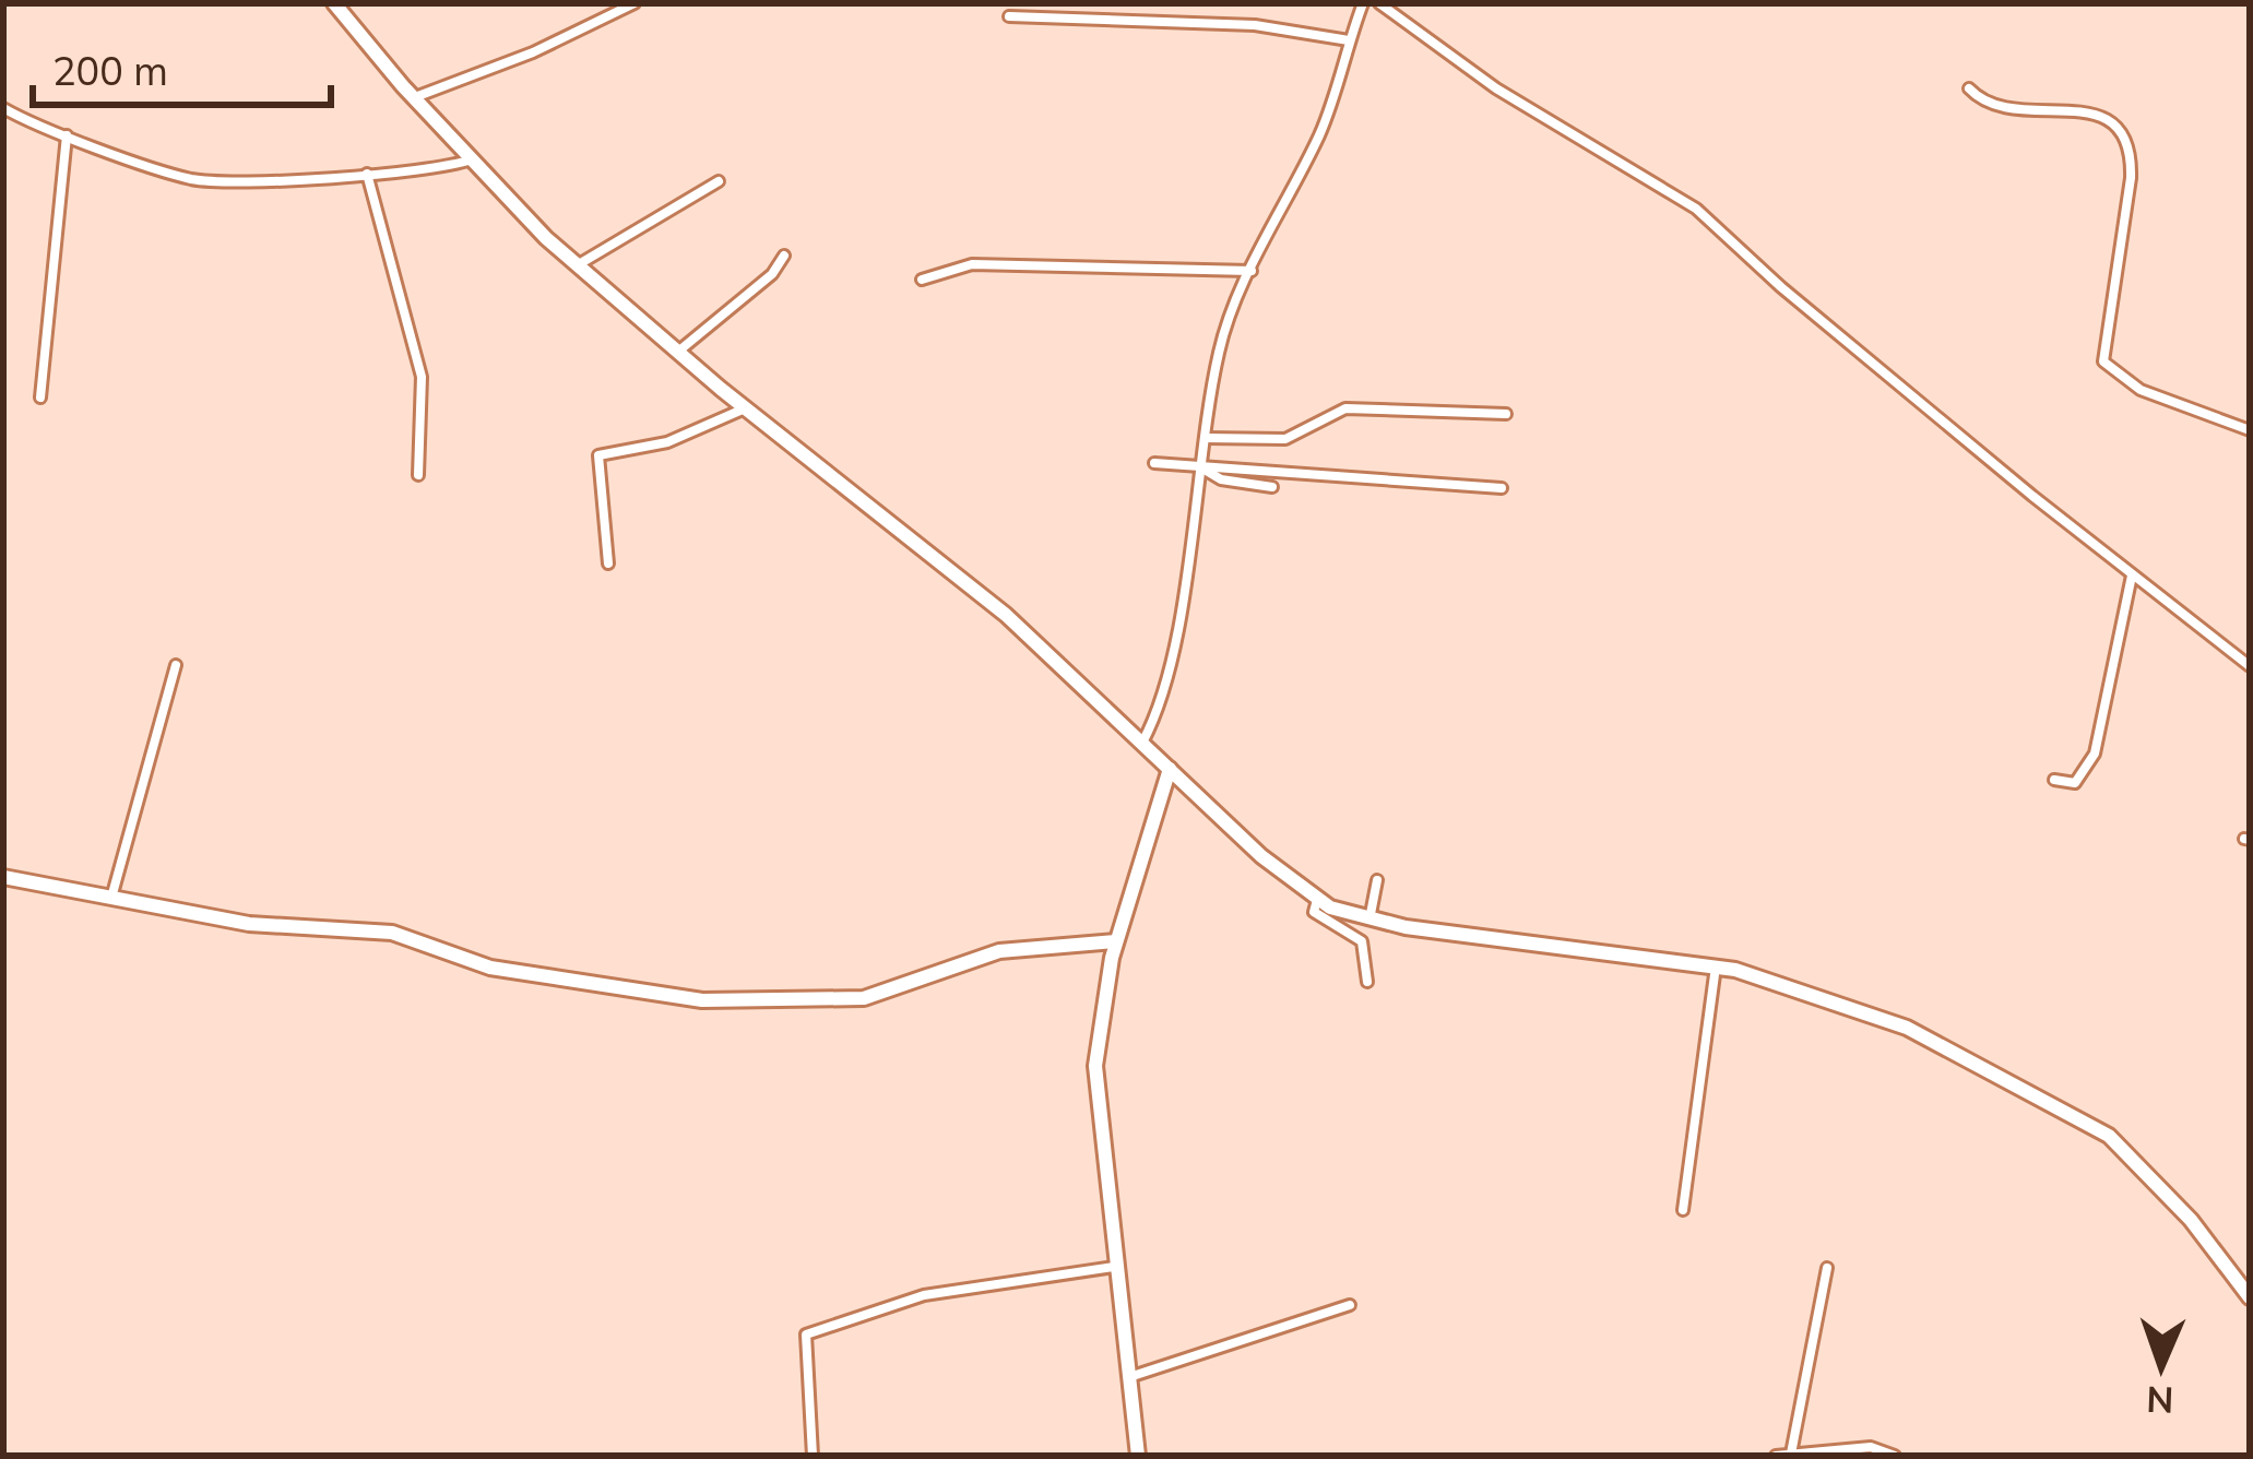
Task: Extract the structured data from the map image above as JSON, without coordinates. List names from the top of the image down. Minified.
{"scale_bar":"200 m","north":"bottom"}
